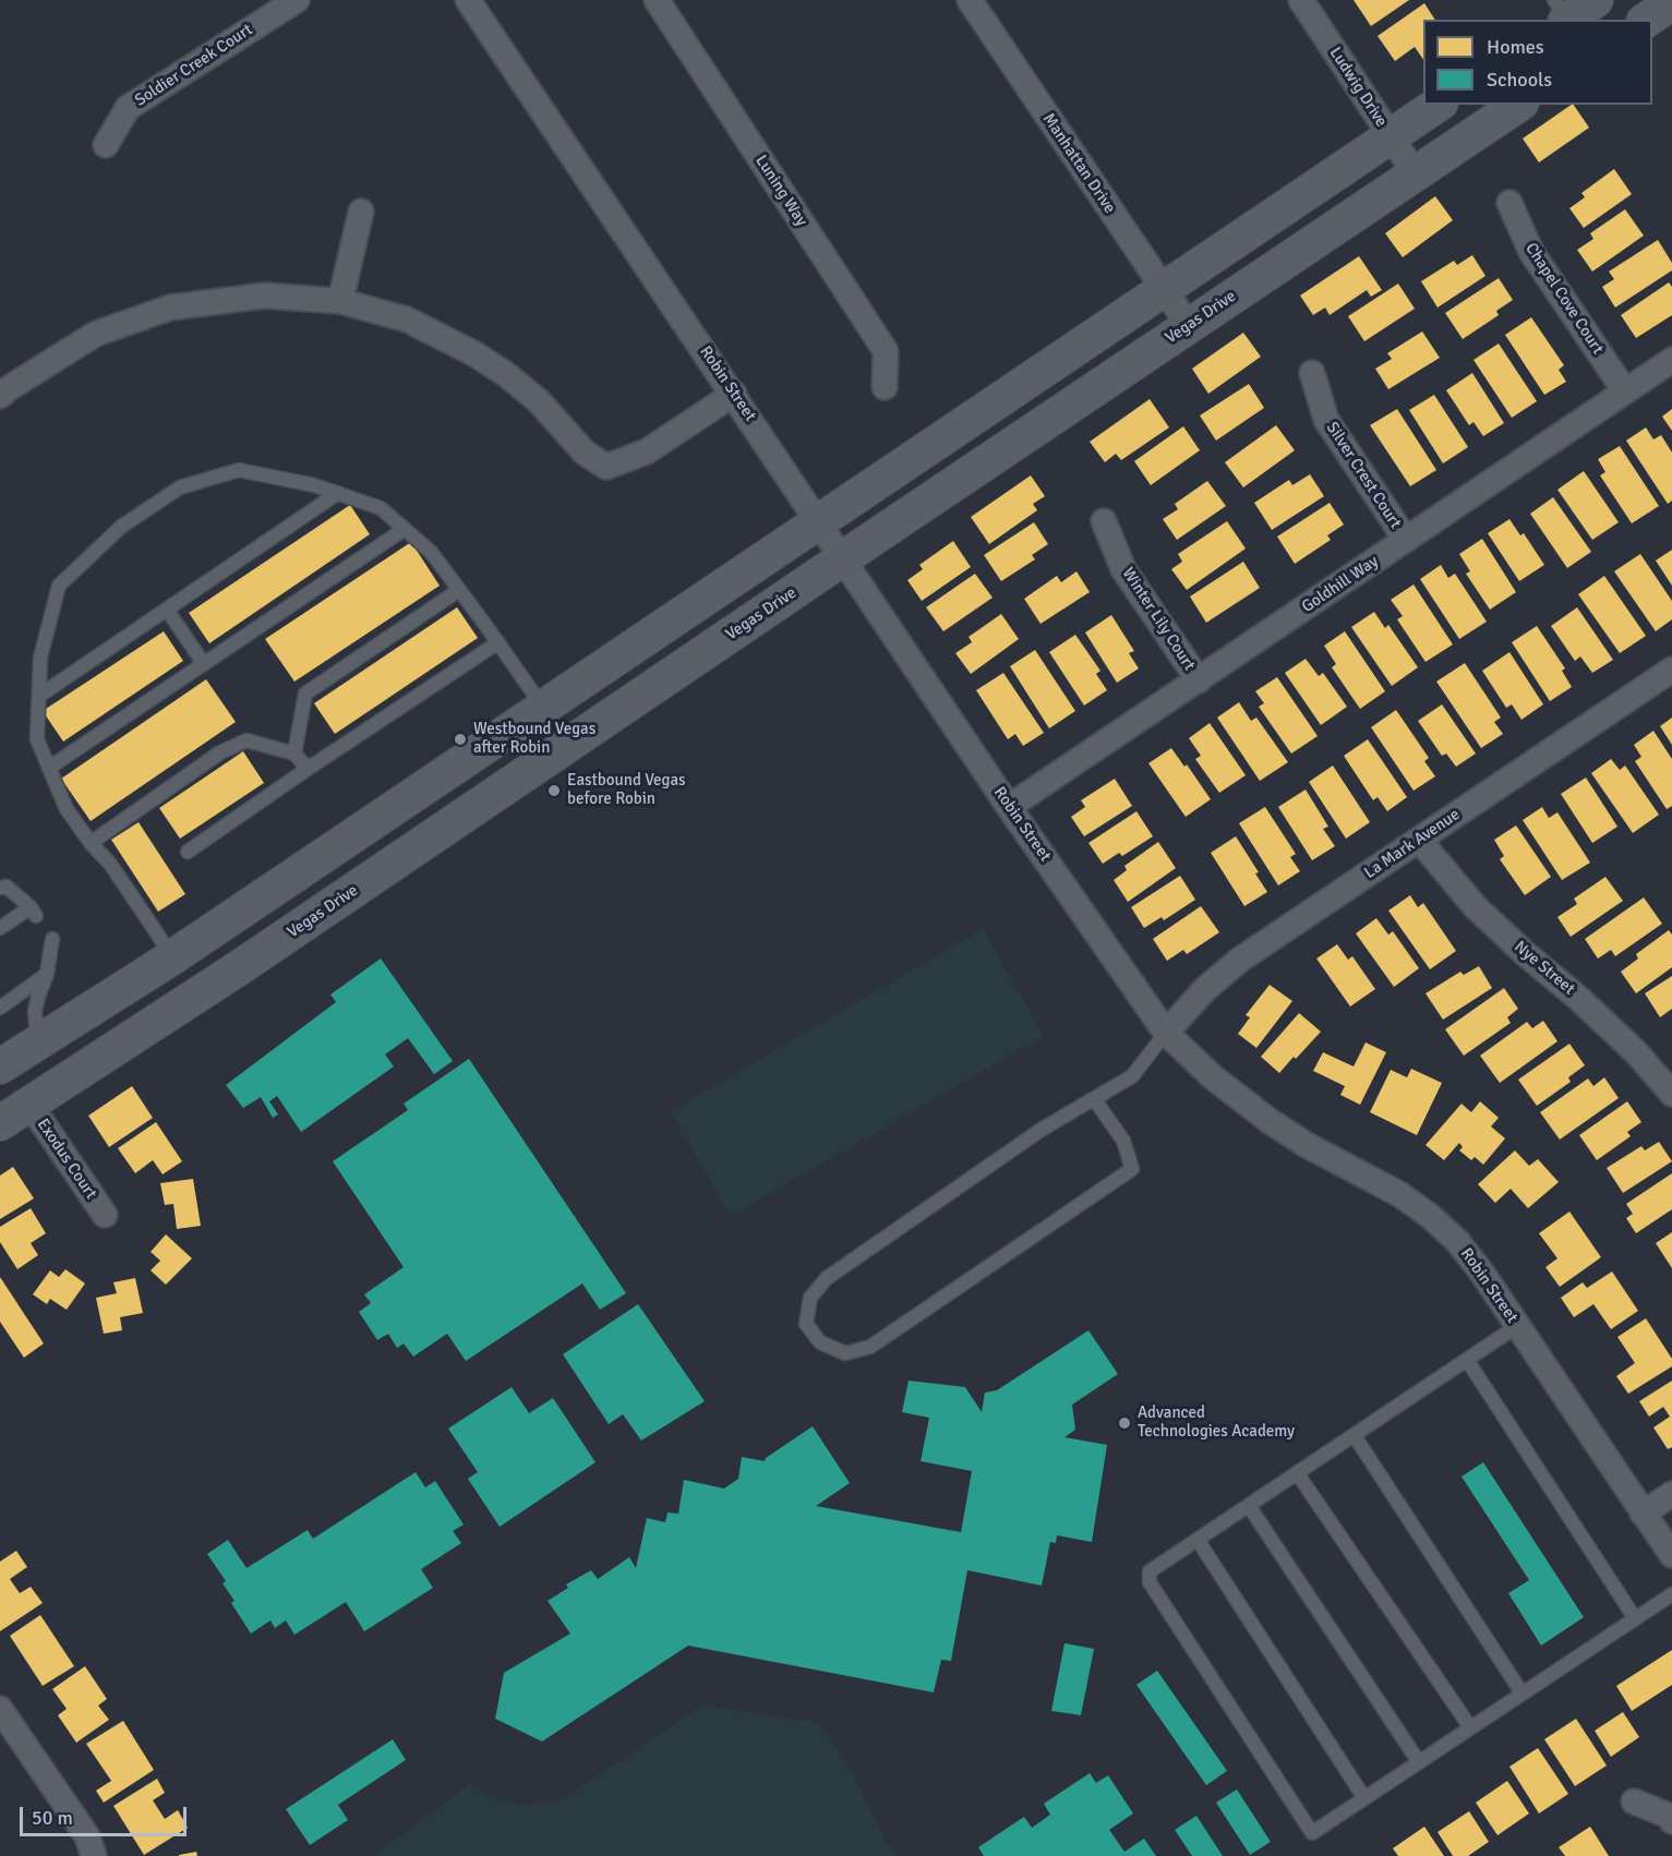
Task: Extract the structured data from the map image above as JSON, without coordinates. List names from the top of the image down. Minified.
{"streets":{"main road":["Vegas Drive"],"street":["Soldier Creek Court","Ludwig Drive","Manhattan Drive","Luning Way","Chapel Cove Court","Robin Street","Silver Crest Court","Goldhill Way","Winter Lily Court","La Mark Avenue","Nye Street","Exodus Court"]},"crossings":[["Ludwig Drive","Vegas Drive"],["Manhattan Drive","Vegas Drive"],["Chapel Cove Court","Goldhill Way"],["Vegas Drive","Robin Street"],["Vegas Drive","Exodus Court"],["Robin Street","Goldhill Way"],["Robin Street","La Mark Avenue"],["Silver Crest Court","Goldhill Way"],["Goldhill Way","Winter Lily Court"],["La Mark Avenue","Nye Street"]],"places":["Westbound Vegas after Robin","Eastbound Vegas before Robin","Advanced Technologies Academy"],"legend":["Homes","Schools"],"scale_bar":"50 m"}
